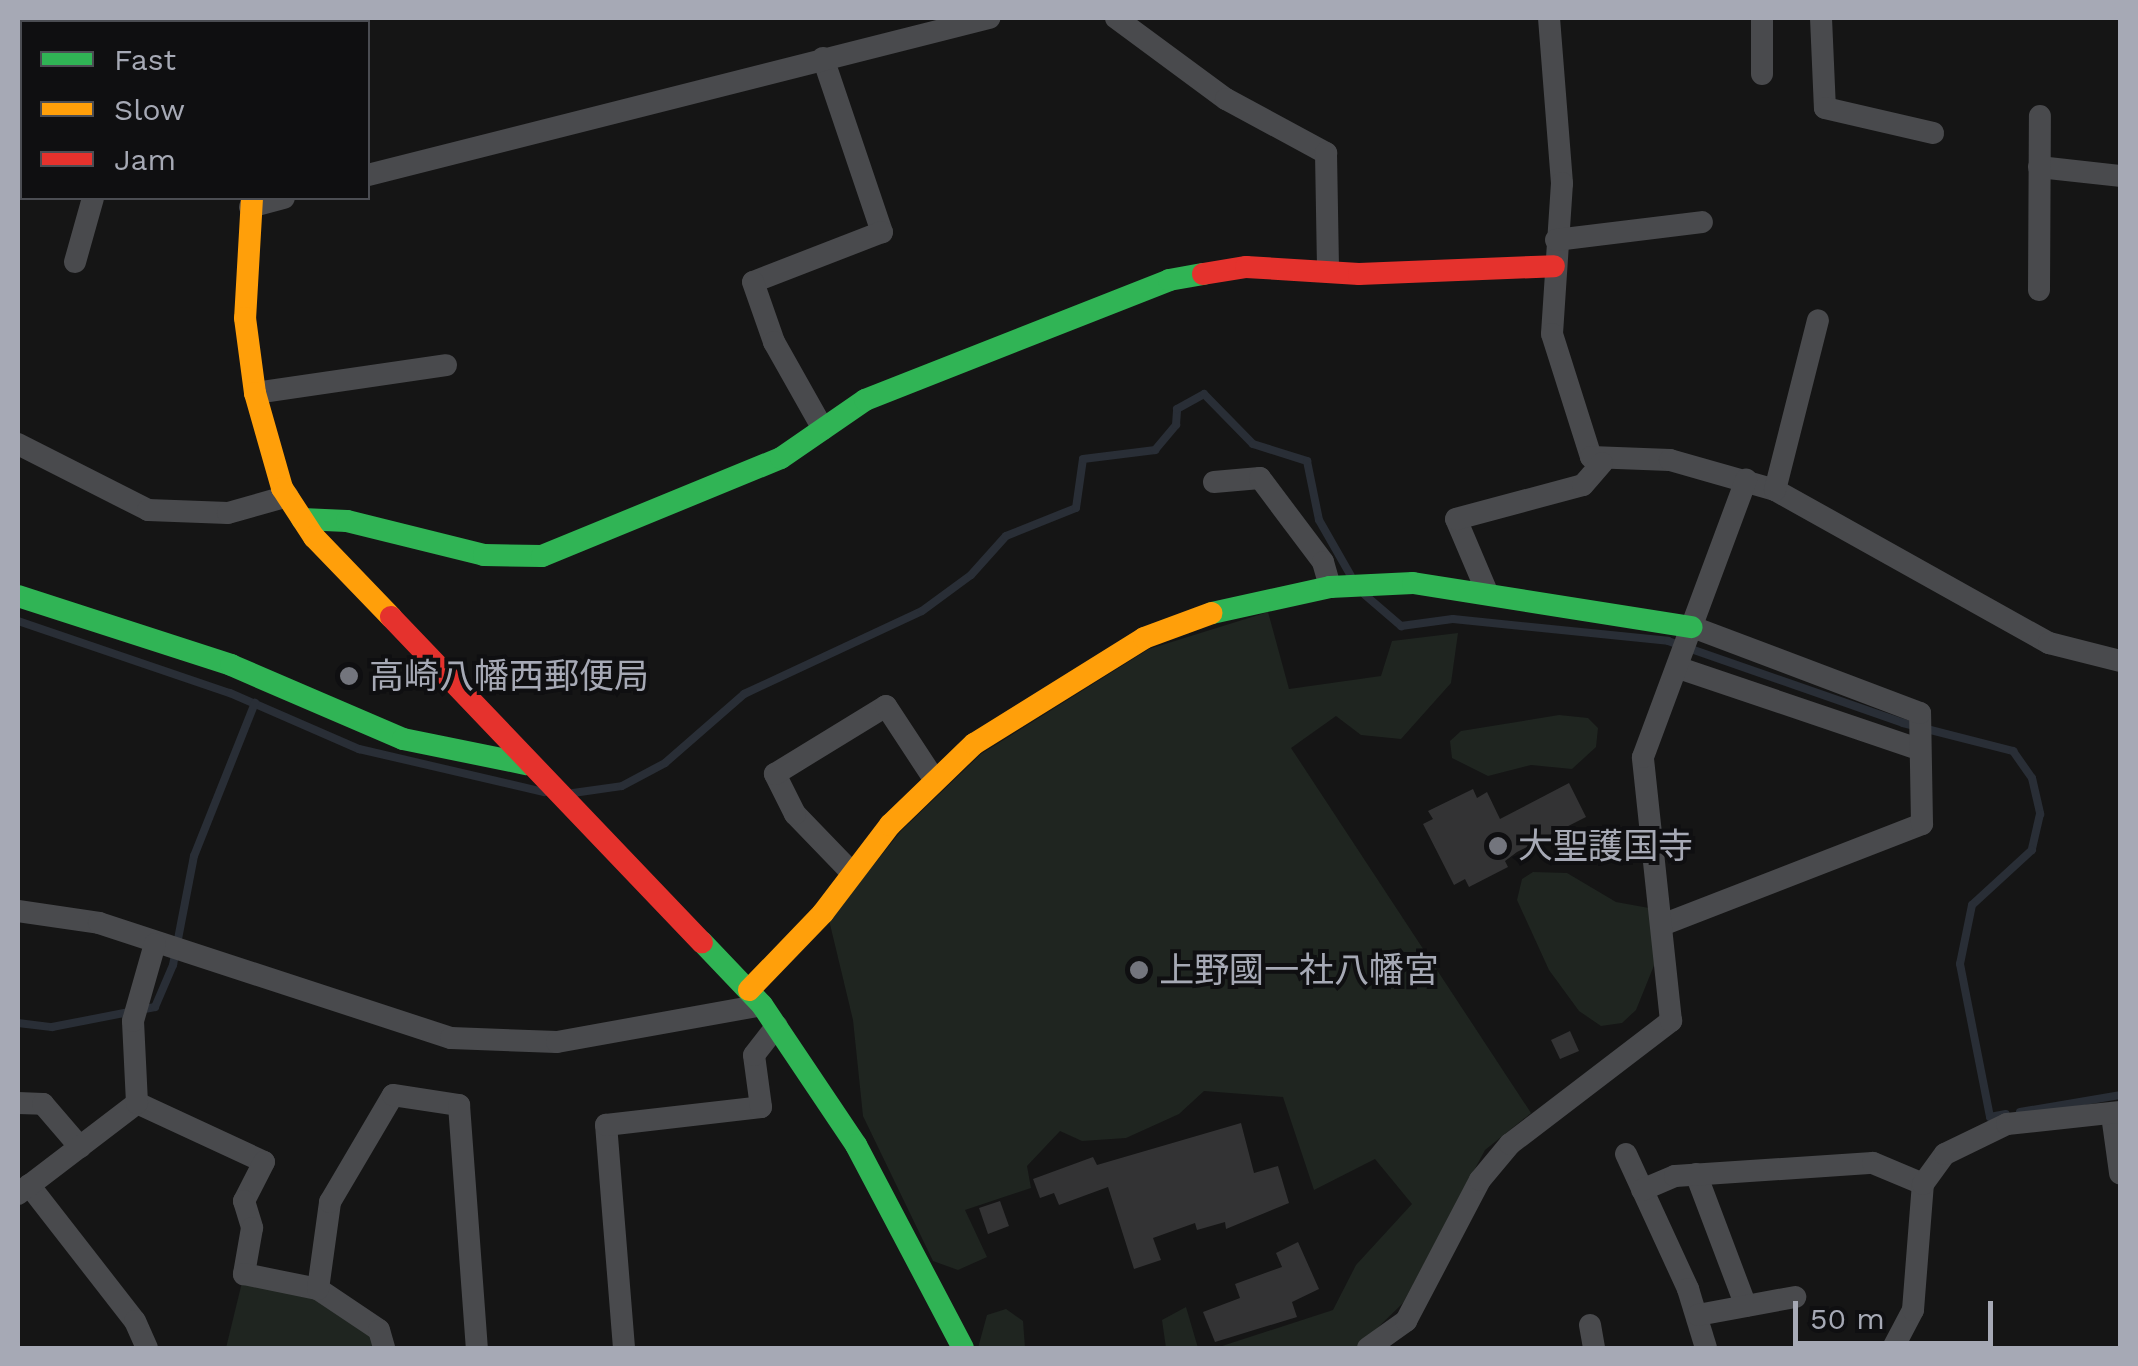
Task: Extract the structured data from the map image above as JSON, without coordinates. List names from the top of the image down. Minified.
{"places":["高崎八幡西郵便局","大聖護国寺","上野國一社八幡宮"],"legend":["Fast","Slow","Jam"],"scale_bar":"50 m"}
